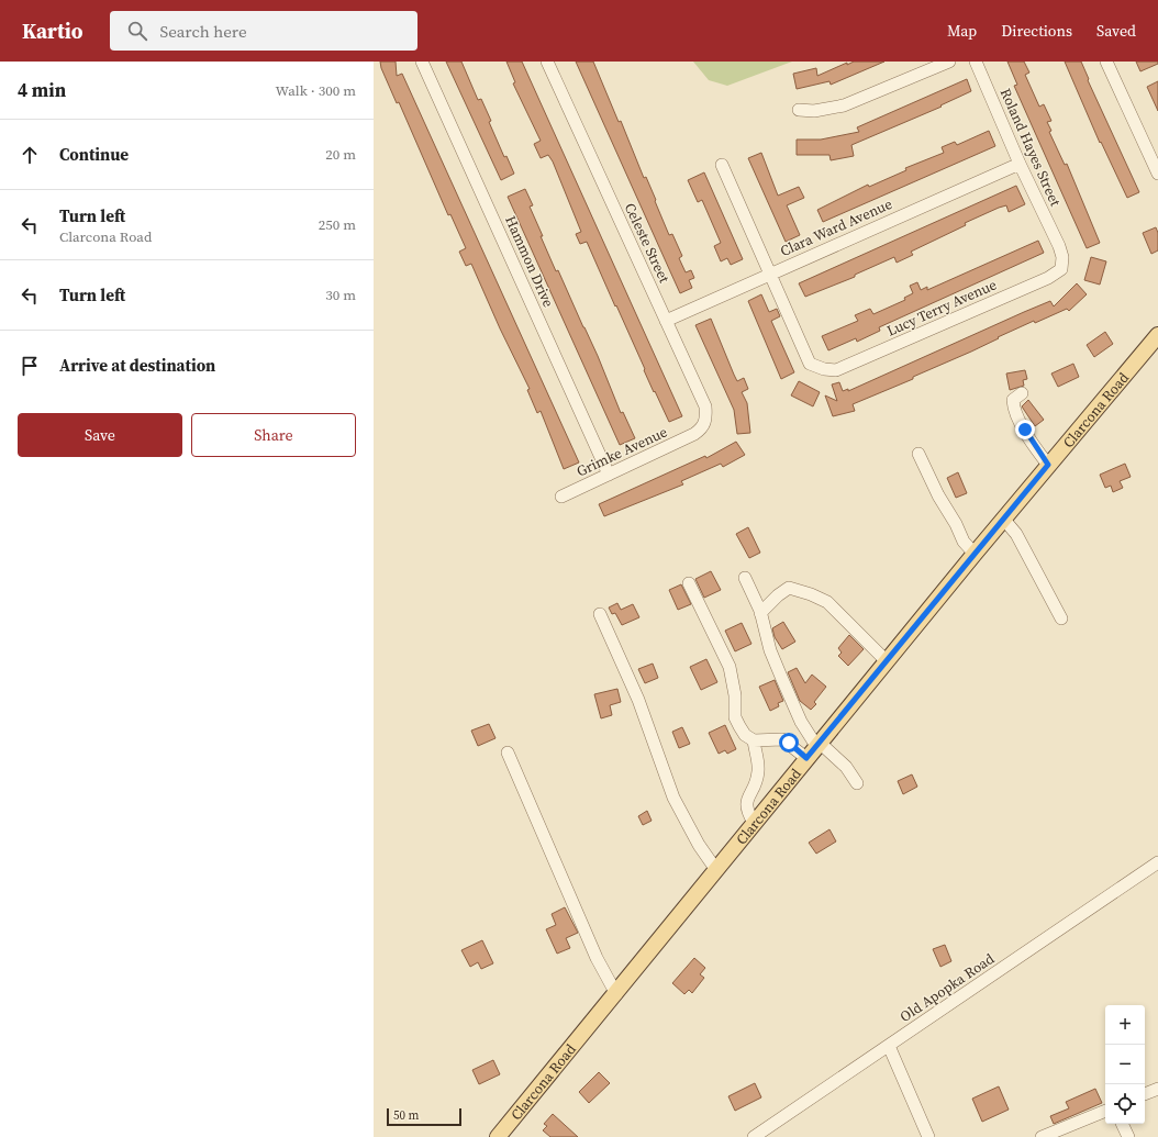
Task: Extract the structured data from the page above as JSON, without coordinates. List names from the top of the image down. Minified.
{"streets":{"main road":["Clarcona Road"],"street":["Roland Hayes Street","Clara Ward Avenue","Celeste Street","Hammon Drive","Lucy Terry Avenue","Grimke Avenue","Old Apopka Road"]},"crossings":[["Roland Hayes Street","Clara Ward Avenue"],["Roland Hayes Street","Lucy Terry Avenue"],["Clara Ward Avenue","Celeste Street"],["Clara Ward Avenue","Lucy Terry Avenue"],["Celeste Street","Grimke Avenue"],["Hammon Drive","Grimke Avenue"]],"scale_bar":"50 m","page":{"header":"Kartio","search":"Search here","nav":["Map","Directions","Saved"],"heading":["4 min","Walk · 300 m"],"list":[["Continue","20 m"],["Turn left","Clarcona Road","250 m"],["Turn left","30 m"],"Arrive at destination"],"buttons":["Save","Share"],"map_buttons":["+","−"],"scale":"50 m"}}
